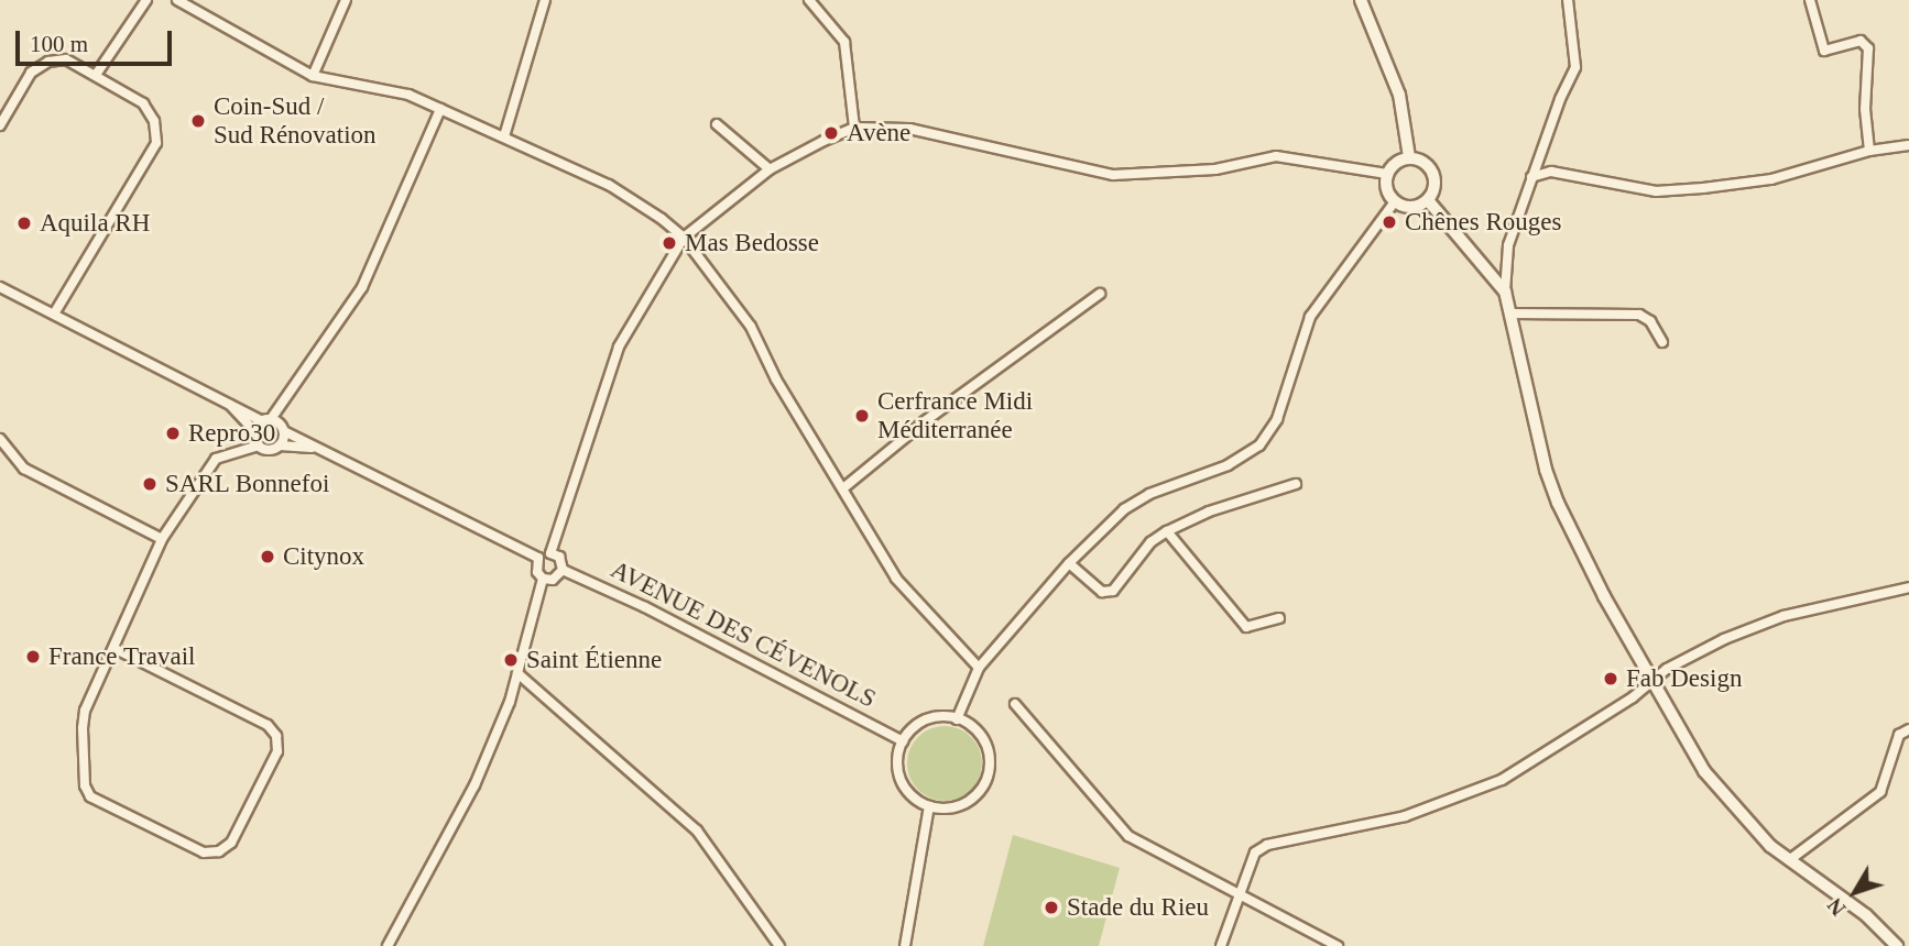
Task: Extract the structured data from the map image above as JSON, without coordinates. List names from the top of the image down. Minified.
{"streets":{"street":["AVENUE DES CÉVENOLS"]},"places":["Coin-Sud / Sud Rénovation","Avène","Chênes Rouges","Aquila RH","Mas Bedosse","Cerfrance Midi Méditerranée","Repro30","SARL Bonnefoi","Citynox","France Travail","Saint Étienne","Fab Design","Stade du Rieu"],"scale_bar":"100 m","north":"bottom left"}
